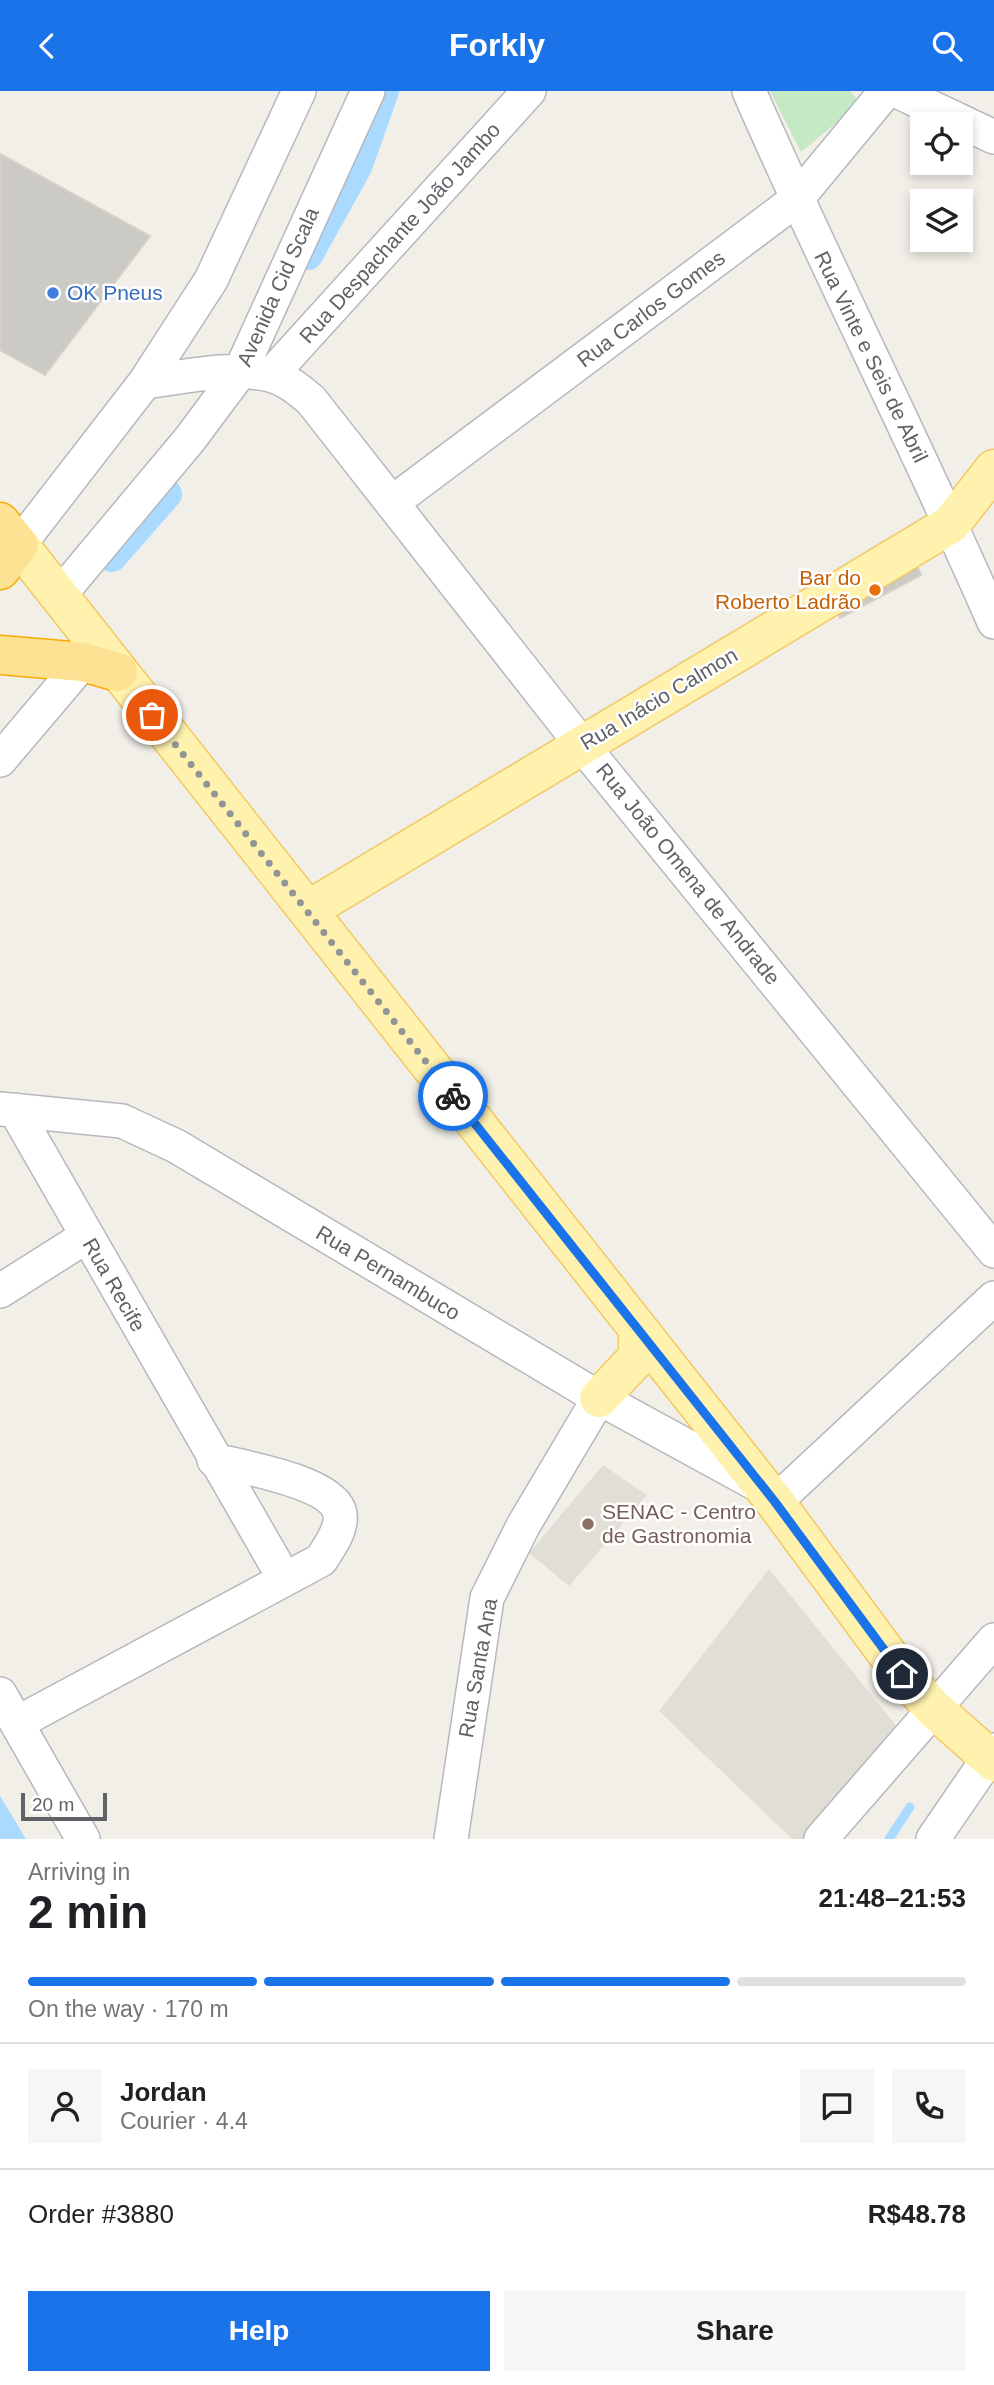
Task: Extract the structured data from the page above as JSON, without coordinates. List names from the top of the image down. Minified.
{"streets":{"main road":["Rua Inácio Calmon"],"street":["Rua Despachante João Jambo","Avenida Cid Scala","Rua Carlos Gomes","Rua Vinte e Seis de Abril","Rua João Omena de Andrade","Rua Pernambuco","Rua Recife","Rua Santa Ana"]},"crossings":[["Rua Despachante João Jambo","Avenida Cid Scala"],["Rua Despachante João Jambo","Rua João Omena de Andrade"],["Avenida Cid Scala","Rua João Omena de Andrade"],["Rua Carlos Gomes","Rua Vinte e Seis de Abril"],["Rua Carlos Gomes","Rua João Omena de Andrade"],["Rua Vinte e Seis de Abril","Rua Inácio Calmon"],["Rua Inácio Calmon","Rua João Omena de Andrade"],["Rua Pernambuco","Rua Recife"],["Rua Pernambuco","Rua Santa Ana"]],"places":["OK Pneus","Bar do Roberto Ladrão","SENAC - Centro de Gastronomia"],"scale_bar":"20 m","page":{"header":"Forkly","scale":"20 m","heading":["2 min","Arriving in","21:48–21:53"],"panel":["Jordan","Courier · 4.4","Order #3880","R$48.78"],"bar":"On the way · 170 m","buttons":["Help","Share"]}}
